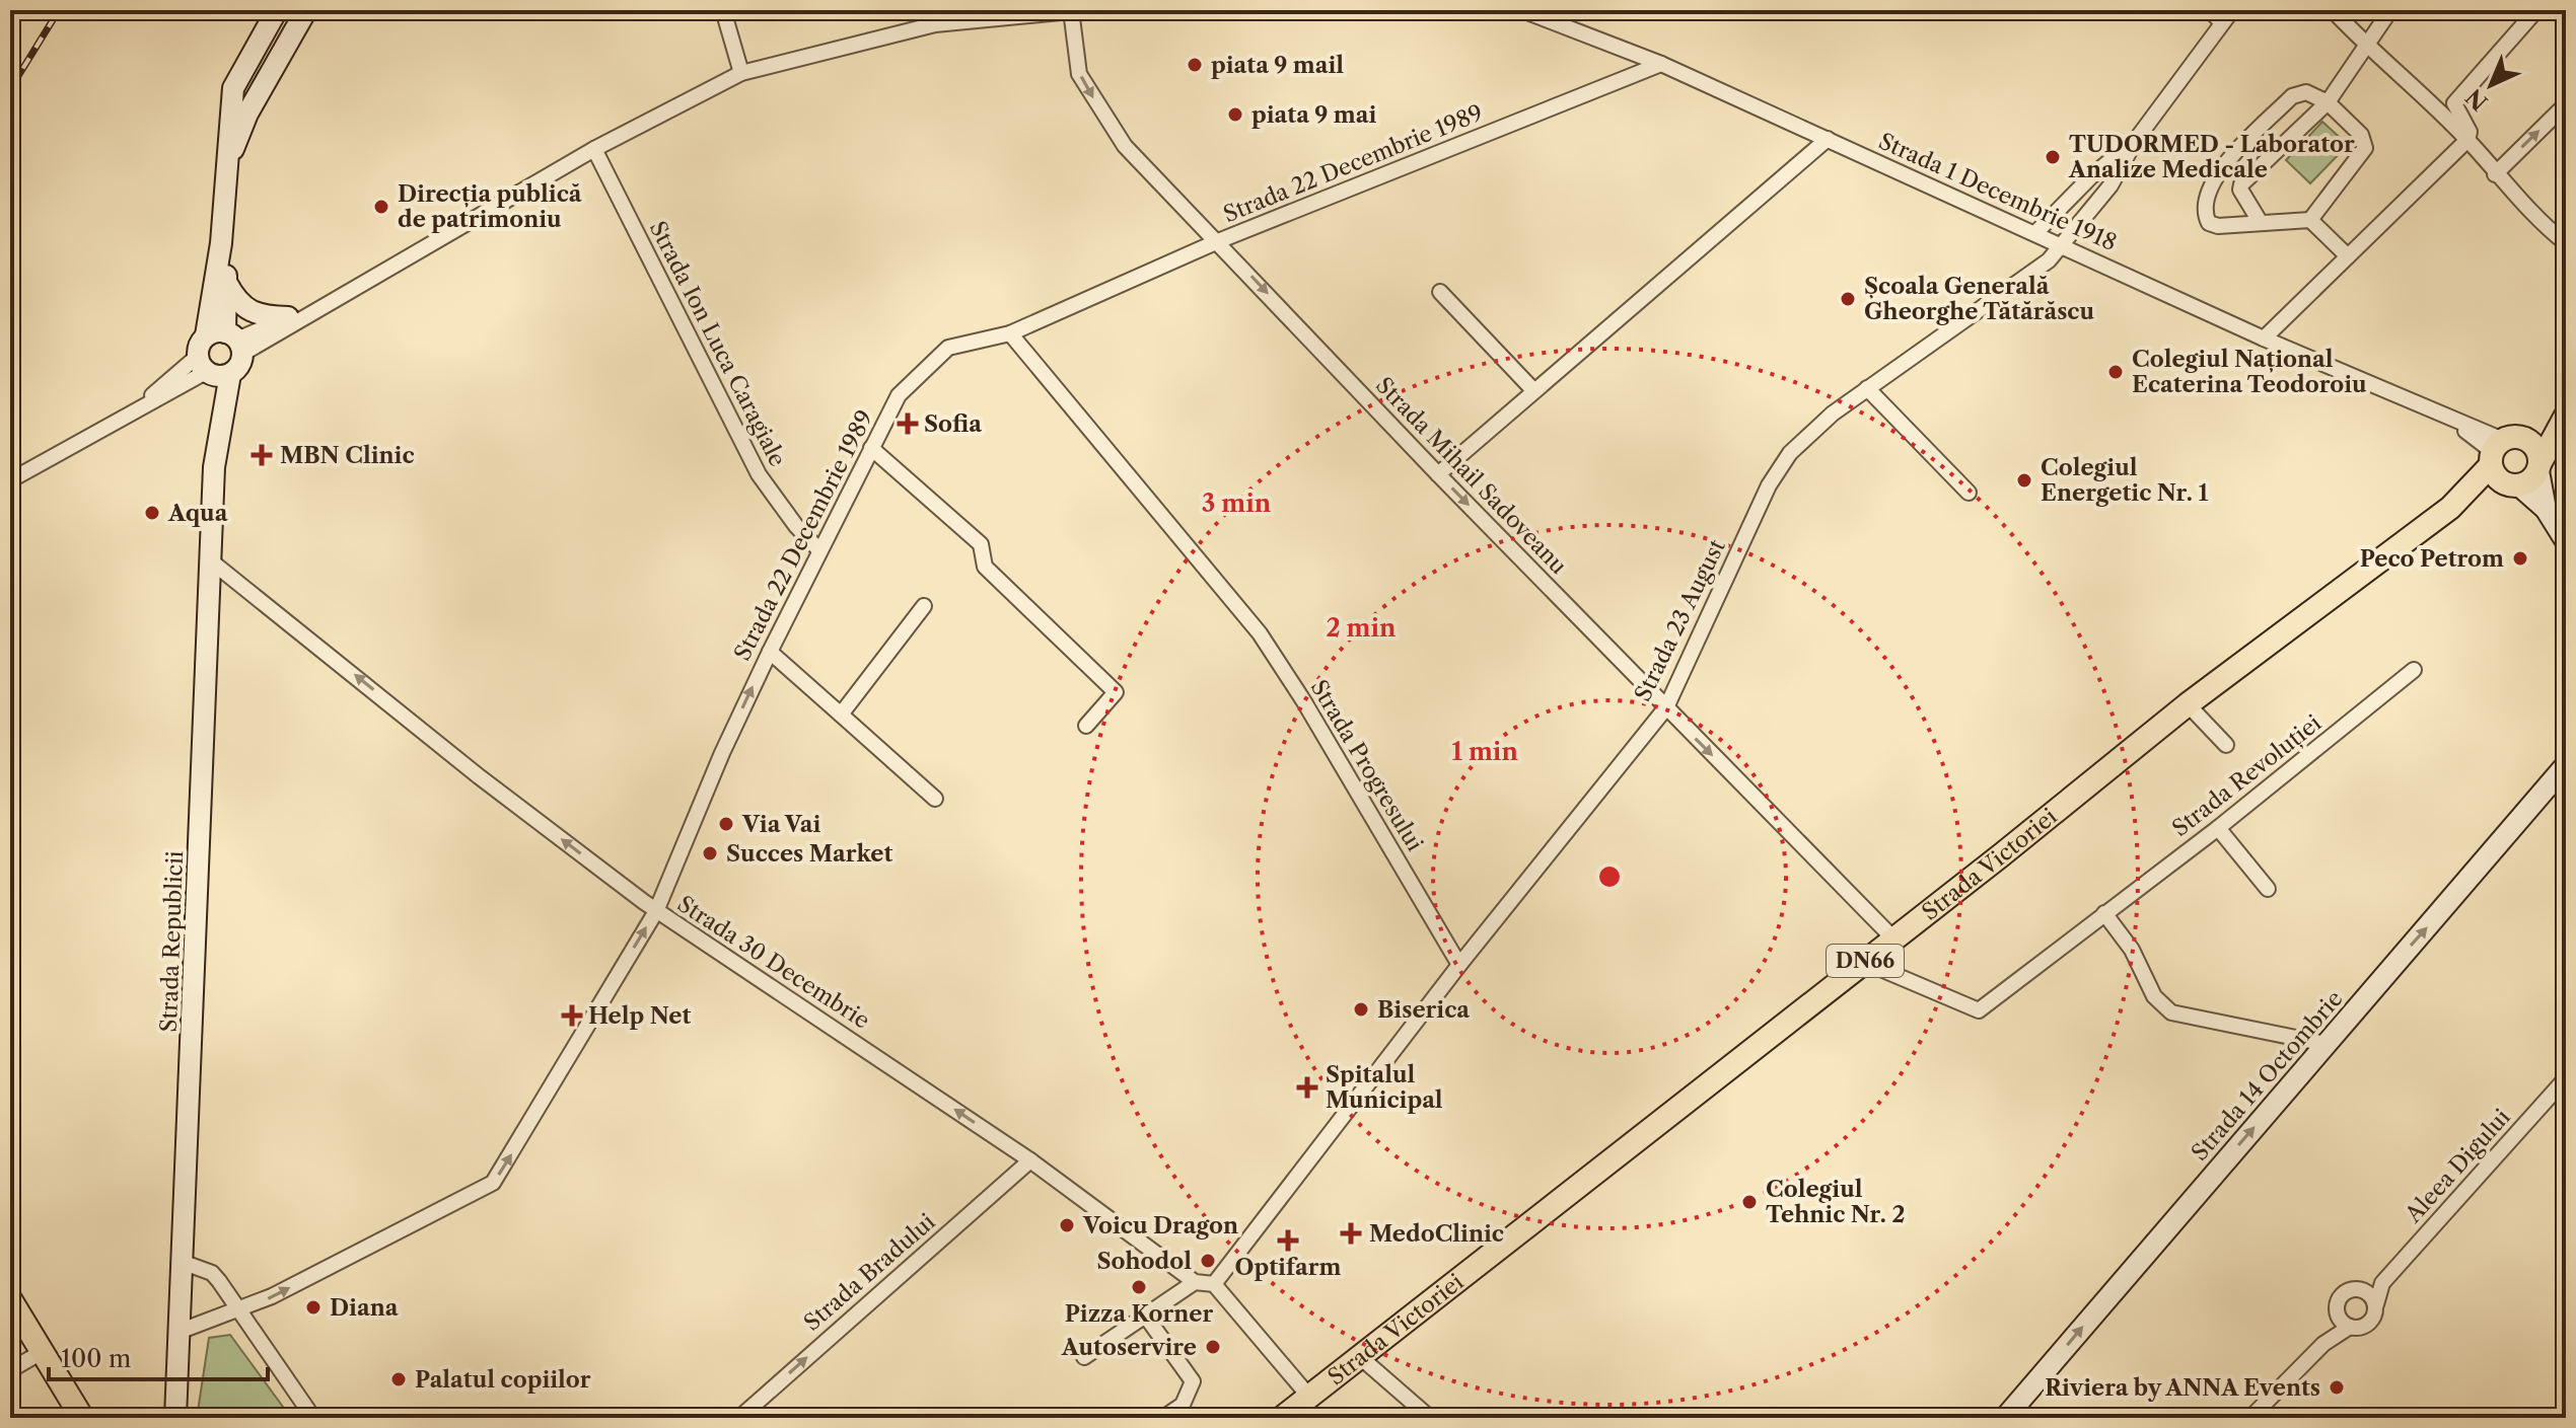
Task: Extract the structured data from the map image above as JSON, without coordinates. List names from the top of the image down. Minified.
{"streets":{"main road":["Strada Victoriei","Strada Republicii","DN66","Strada 14 Octombrie"],"street":["Strada 22 Decembrie 1989","Strada 1 Decembrie 1918","Strada Ion Luca Caragiale","Strada Mihail Sadoveanu","Strada 23 August","Strada Progresului","Strada Revoluției","Strada 30 Decembrie","Aleea Digului","Strada Bradului"]},"crossings":[["Strada 22 Decembrie 1989","Strada 1 Decembrie 1918"],["Strada 22 Decembrie 1989","Strada Ion Luca Caragiale"],["Strada 22 Decembrie 1989","Strada Mihail Sadoveanu"],["Strada 22 Decembrie 1989","Strada Progresului"],["Strada 22 Decembrie 1989","Strada Republicii"],["Strada 22 Decembrie 1989","Strada 30 Decembrie"],["Strada 1 Decembrie 1918","Strada 23 August"],["Strada 1 Decembrie 1918","Strada Victoriei"],["Strada Mihail Sadoveanu","Strada 23 August"],["Strada Mihail Sadoveanu","Strada Victoriei"],["Strada 23 August","Strada Progresului"],["Strada Revoluției","Strada Victoriei"],["Strada Republicii","Strada 30 Decembrie"],["Strada 30 Decembrie","Strada Bradului"]],"one_way":["Strada 22 Decembrie 1989","Strada Mihail Sadoveanu","Strada 30 Decembrie","Strada 14 Octombrie","Strada Bradului"],"places":{"other":["piata 9 mail","piata 9 mai","TUDORMED - Laborator Analize Medicale","Direcția publică de patrimoniu","Școala Generală Gheorghe Tătărăscu","Colegiul Național Ecaterina Teodoroiu","Colegiul Energetic Nr. 1","Aqua","Peco Petrom","Via Vai","Succes Market","Biserica","Colegiul Tehnic Nr. 2","Voicu Dragon","Sohodol","Pizza Korner","Diana","Autoservire","Palatul copiilor","Riviera by ANNA Events"],"health":["Sofia","MBN Clinic","Help Net","Spitalul Municipal","MedoClinic","Optifarm"]},"scale_bar":"100 m","north":"bottom left","rings":["3 min","2 min","1 min"]}
